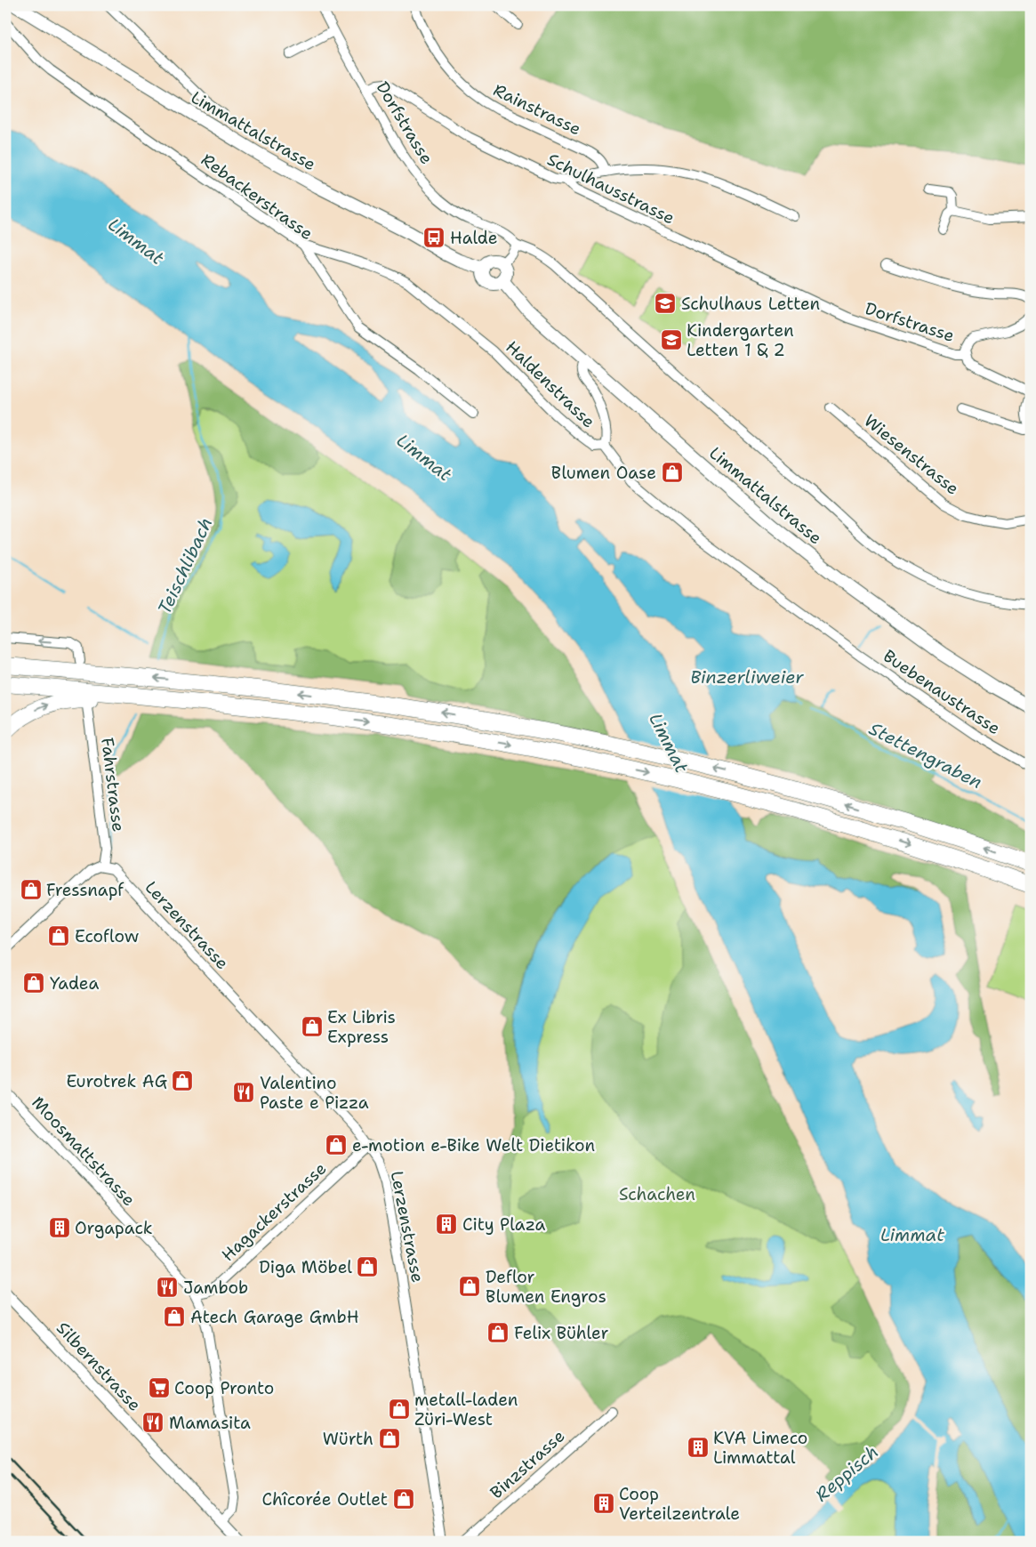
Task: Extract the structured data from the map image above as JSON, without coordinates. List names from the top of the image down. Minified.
{"streets":{"main road":["Limmattalstrasse"],"street":["Rainstrasse","Dorfstrasse","Schulhausstrasse","Rebackerstrasse","Haldenstrasse","Wiesenstrasse","Buebenaustrasse","Fahrstrasse","Lerzenstrasse","Moosmattstrasse","Hagackerstrasse","Silbernstrasse","Binzstrasse"]},"crossings":[["Dorfstrasse","Schulhausstrasse"],["Rebackerstrasse","Haldenstrasse"],["Haldenstrasse","Buebenaustrasse"],["Fahrstrasse","Lerzenstrasse"],["Lerzenstrasse","Hagackerstrasse"],["Moosmattstrasse","Hagackerstrasse"],["Moosmattstrasse","Silbernstrasse"]],"water":["Limmat","Teischlibach","Binzerliweier","Stettengraben","Reppisch"],"parks":["Schachen"],"places":{"bus stop":["Halde"],"school or university":["Schulhaus Letten","Kindergarten Letten 1 & 2"],"shop":["Blumen Oase","Fressnapf","Ecoflow","Yadea","Ex Libris Express","Eurotrek AG","e-motion e-Bike Welt Dietikon","Diga Möbel","Deflor Blumen Engros","Atech Garage GmbH","Felix Bühler","metall-laden Züri-West","Würth","Chîcorée Outlet"],"restaurant":["Valentino Paste e Pizza","Jambob","Mamasita"],"building":["City Plaza","Orgapack","KVA Limeco Limmattal","Coop Verteilzentrale"],"supermarket":["Coop Pronto"]}}
